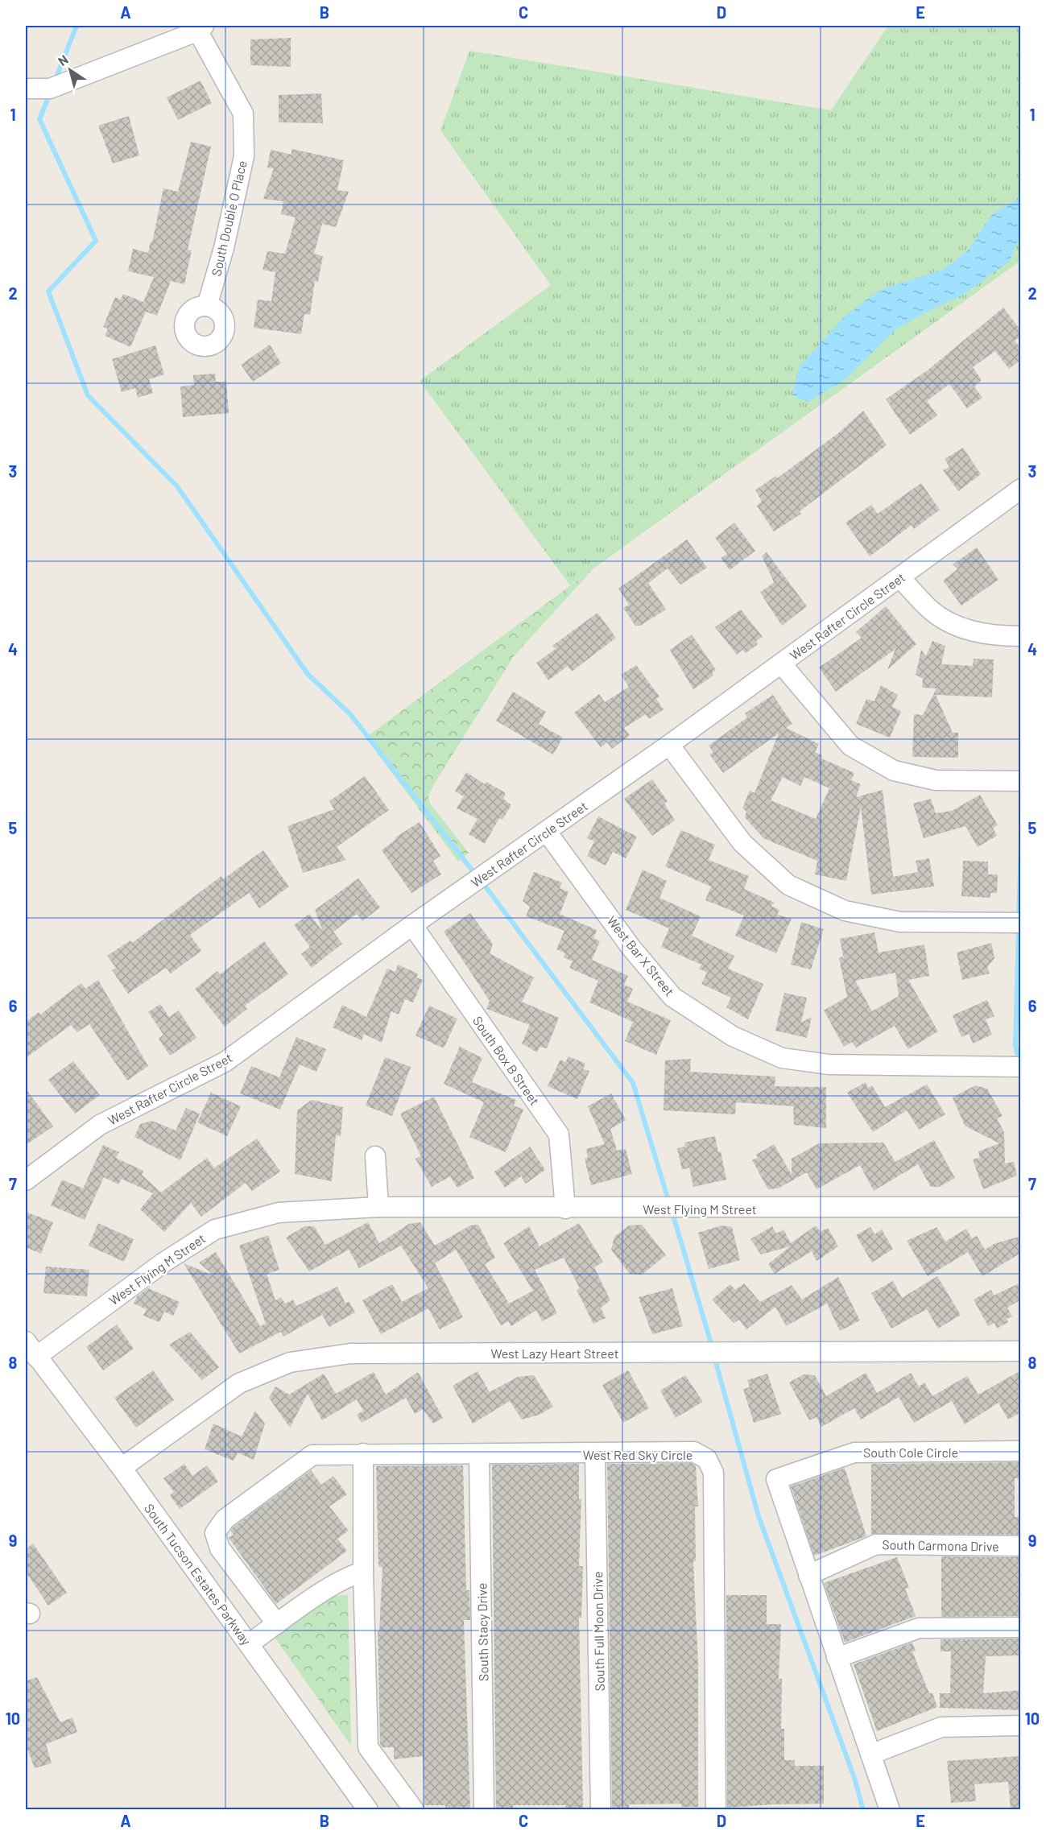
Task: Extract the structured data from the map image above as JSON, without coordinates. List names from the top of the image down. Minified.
{"streets":{"street":["South Double O Place","West Rafter Circle Street","West Bar X Street","South Box B Street","West Flying M Street","West Lazy Heart Street","South Cole Circle","West Red Sky Circle","South Carmona Drive","South Tucson Estates Parkway","South Full Moon Drive","South Stacy Drive"]},"crossings":[["West Rafter Circle Street","West Bar X Street"],["West Rafter Circle Street","South Box B Street"],["South Box B Street","West Flying M Street"],["West Flying M Street","South Tucson Estates Parkway"],["West Lazy Heart Street","South Tucson Estates Parkway"],["South Cole Circle","South Carmona Drive"],["West Red Sky Circle","South Full Moon Drive"],["West Red Sky Circle","South Stacy Drive"]],"north":"top left","grid":{"columns":["A","B","C","D","E"],"rows":["1","2","3","4","5","6","7","8","9","10"]}}
